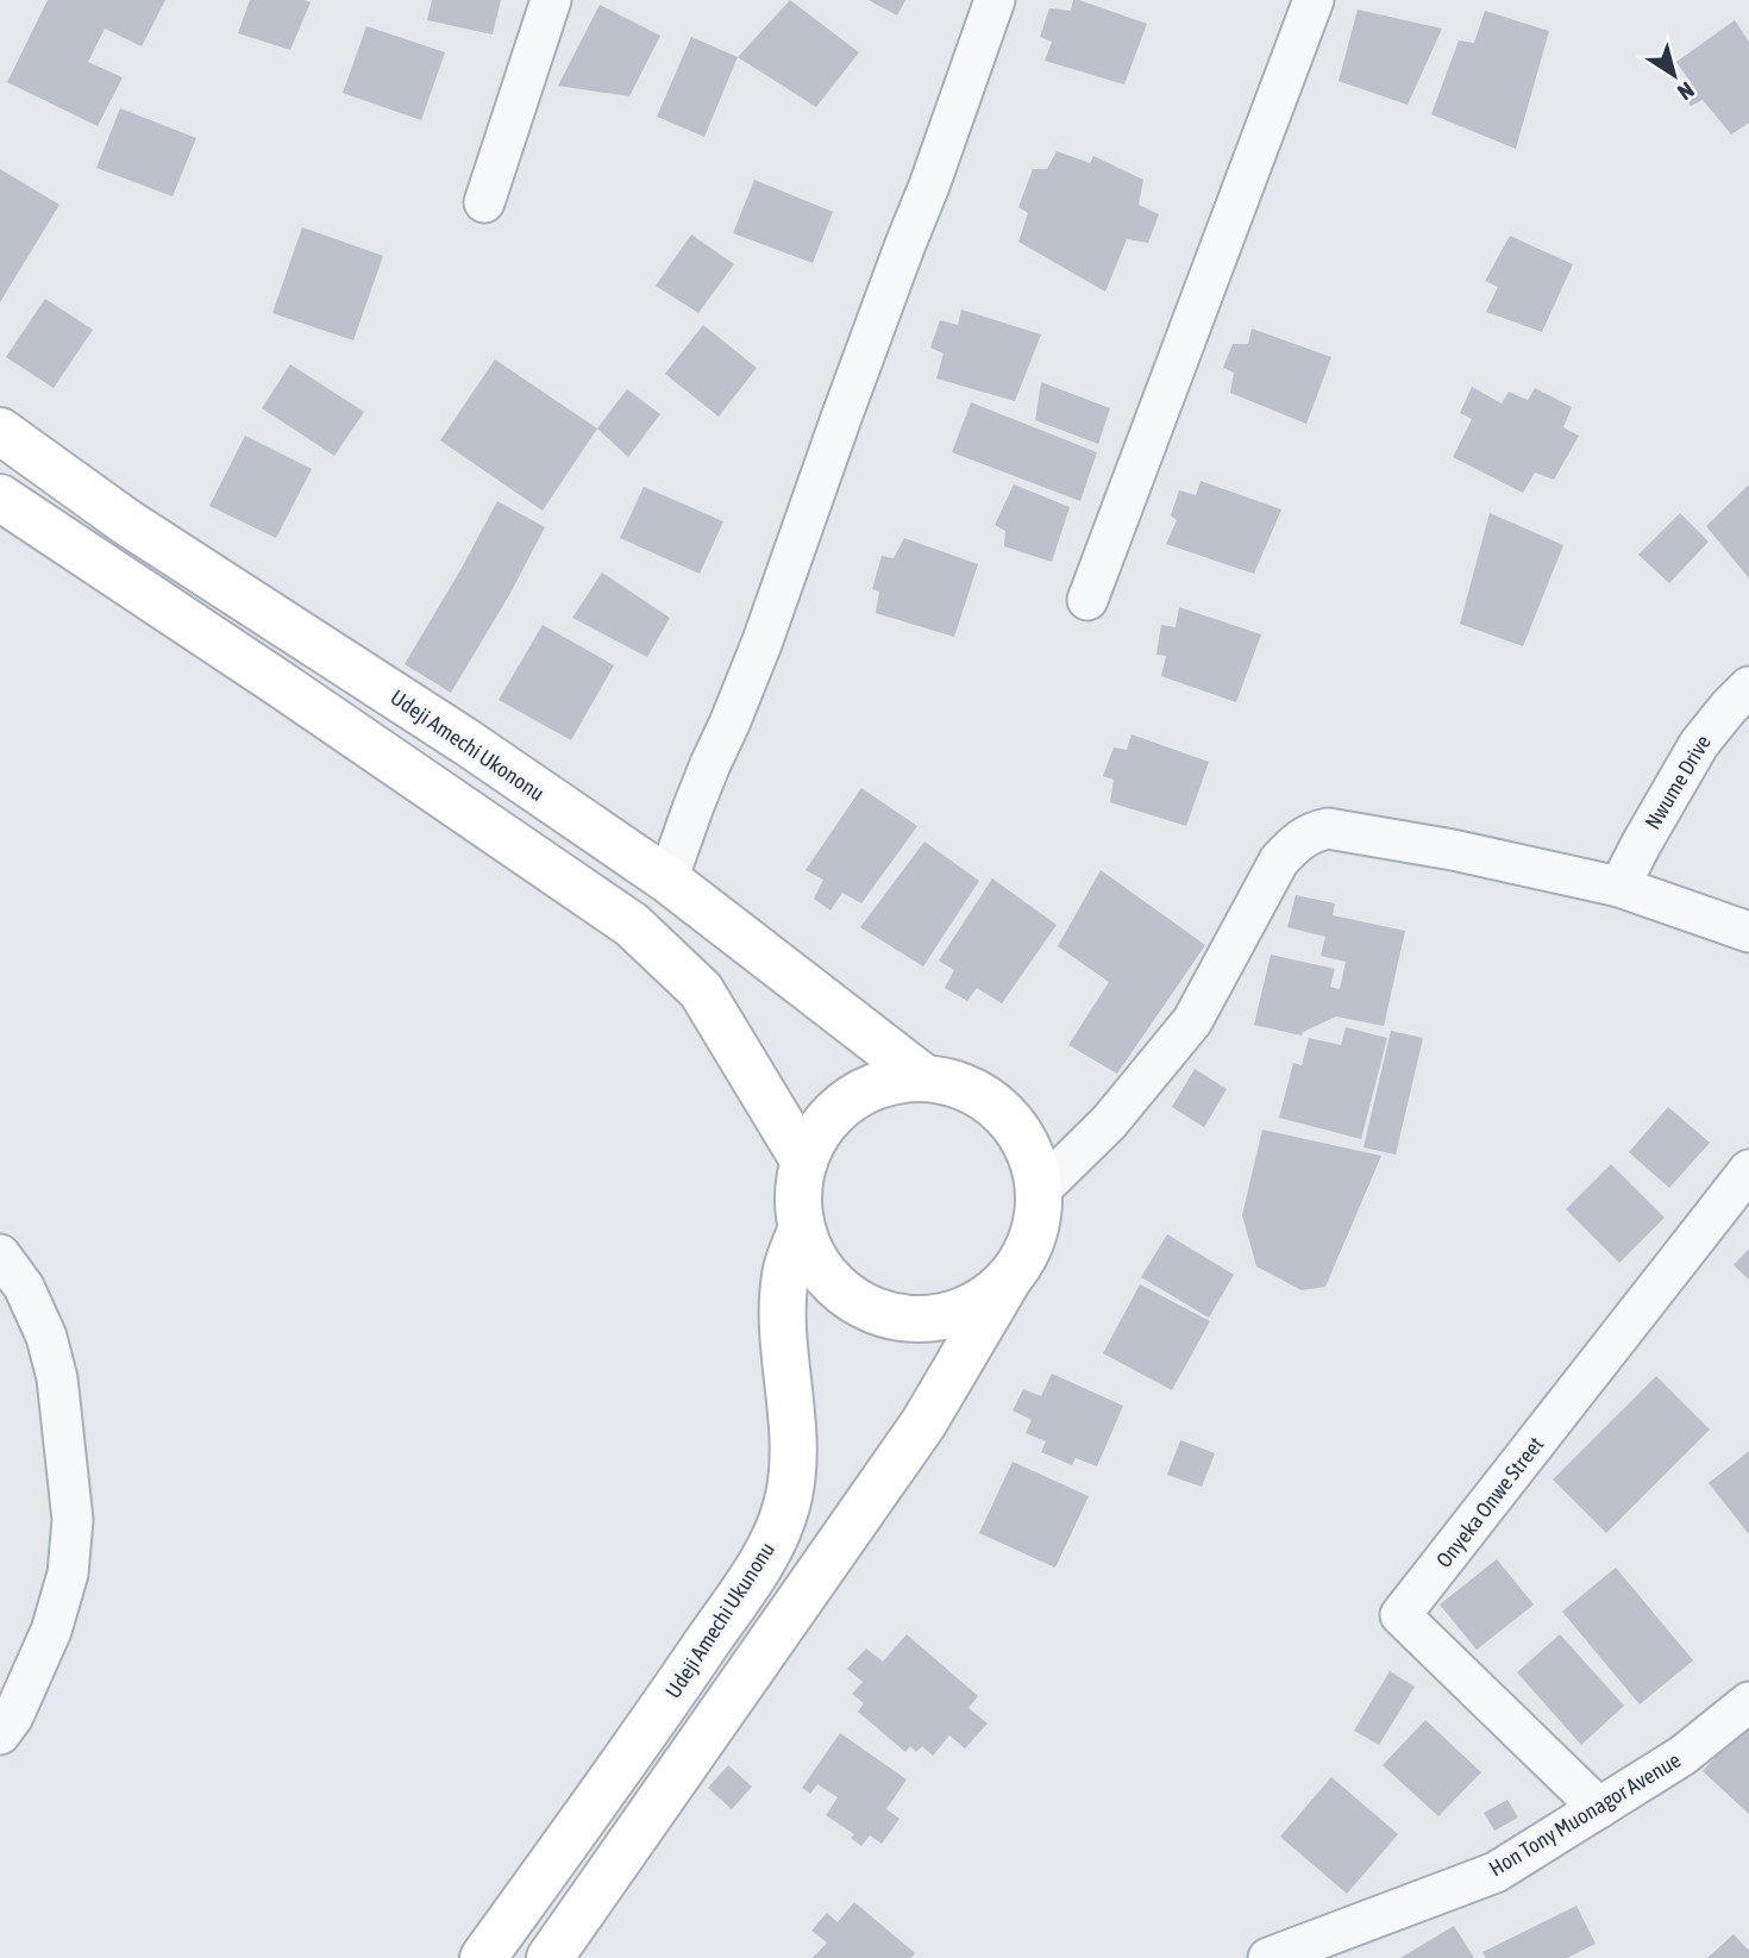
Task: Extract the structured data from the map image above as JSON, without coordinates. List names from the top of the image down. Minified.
{"streets":{"main road":["Udeji Amechi Ukononu","Udeji Amechi Ukunonu"],"street":["Nwume Drive","Onyeka Onwe Street","Hon Tony Muonagor Avenue"]},"crossings":[["Udeji Amechi Ukononu","Udeji Amechi Ukunonu"],["Onyeka Onwe Street","Hon Tony Muonagor Avenue"]],"north":"bottom right"}
